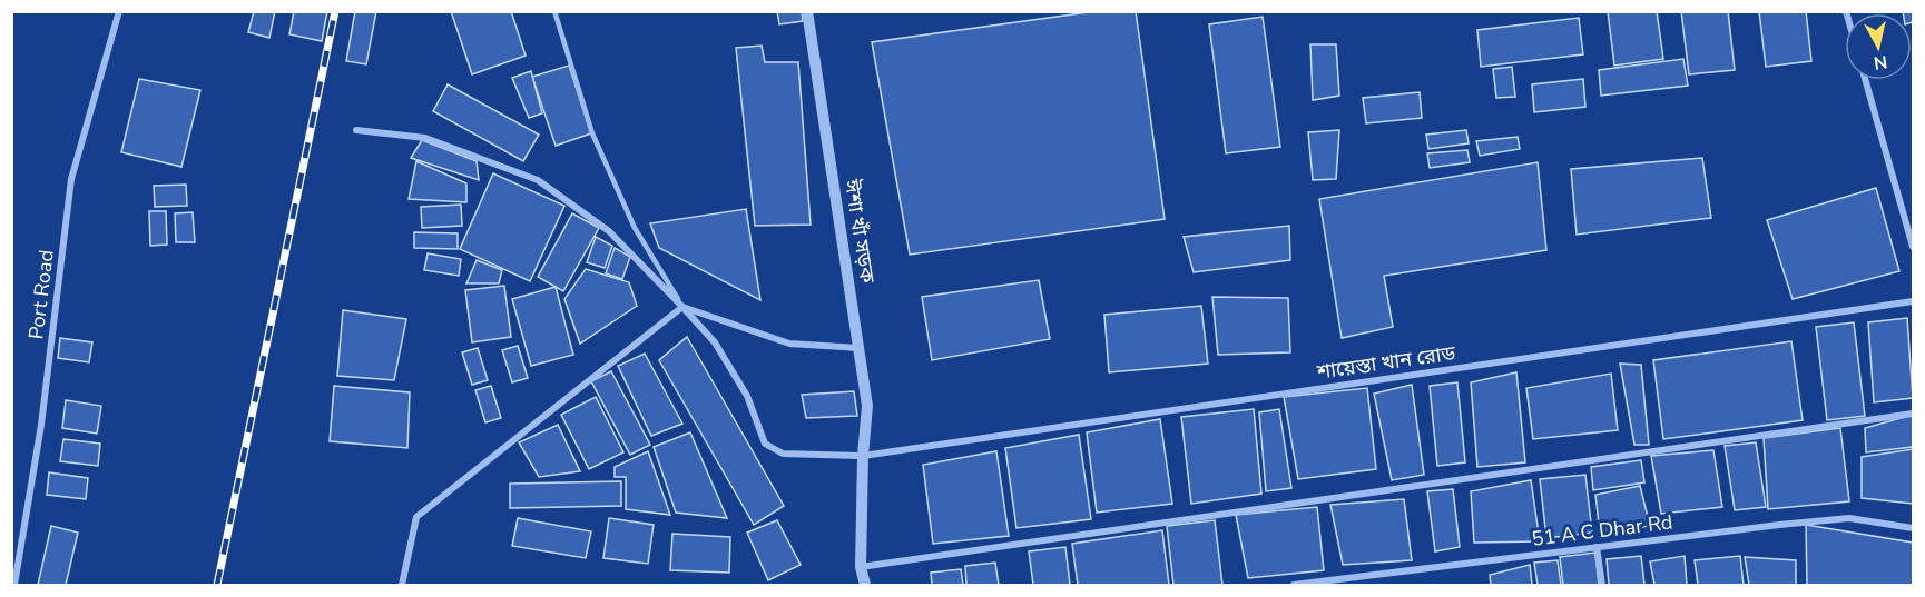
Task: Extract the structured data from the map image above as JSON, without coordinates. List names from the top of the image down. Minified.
{"streets":{"street":["ঈশা খাঁ সড়ক","Port Road","শায়েস্তা খান রোড","51 A C Dhar Rd"]},"crossings":[["ঈশা খাঁ সড়ক","শায়েস্তা খান রোড"]],"north":"bottom"}
